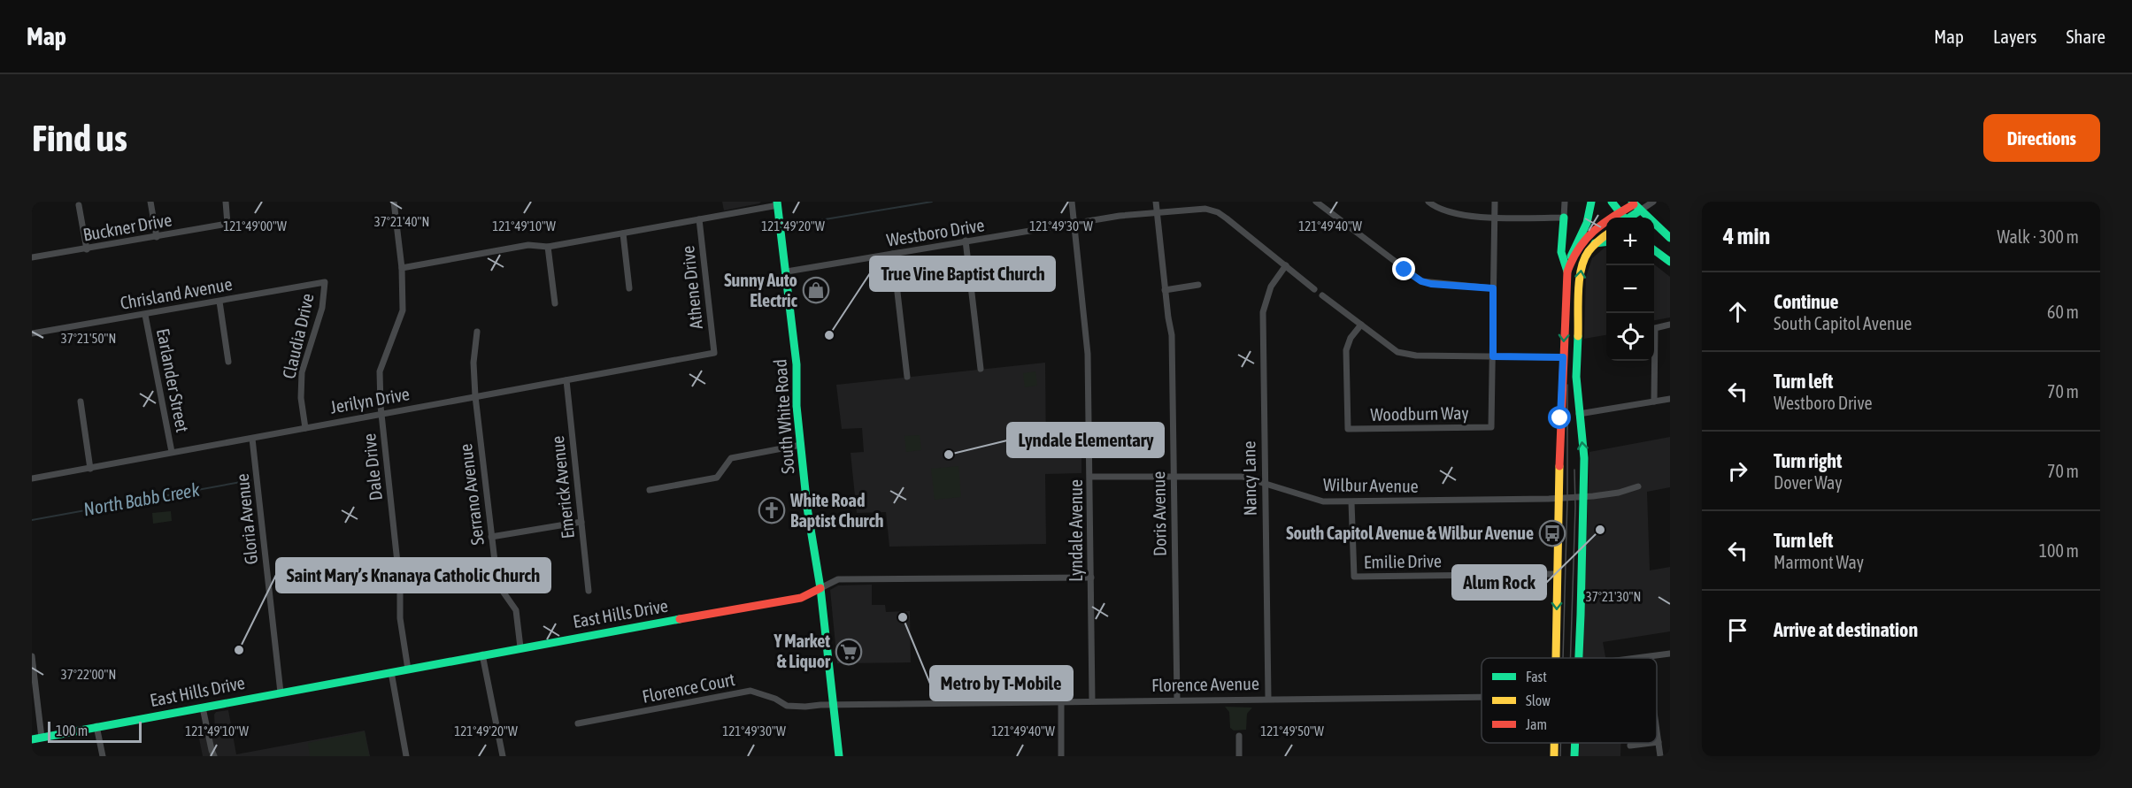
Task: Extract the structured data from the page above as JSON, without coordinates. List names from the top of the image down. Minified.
{"streets":{"main road":["South White Road","East Hills Drive"],"street":["Buckner Drive","Westboro Drive","Athene Drive","Chrisland Avenue","Claudia Drive","Earlander Street","Jerilyn Drive","Woodburn Way","Dale Drive","Nancy Lane","Wilbur Avenue","Emerick Avenue","Serrano Avenue","Doris Avenue","Gloria Avenue","Lyndale Avenue","Emilie Drive","Florence Avenue","Florence Court"]},"crossings":[["Westboro Drive","South White Road"],["Westboro Drive","Doris Avenue"],["Westboro Drive","Lyndale Avenue"],["Athene Drive","Jerilyn Drive"],["Chrisland Avenue","Claudia Drive"],["Chrisland Avenue","Earlander Street"],["Claudia Drive","Jerilyn Drive"],["Earlander Street","Jerilyn Drive"],["Jerilyn Drive","Dale Drive"],["Jerilyn Drive","Emerick Avenue"],["Jerilyn Drive","Serrano Avenue"],["Jerilyn Drive","Gloria Avenue"],["South White Road","East Hills Drive"],["South White Road","Florence Avenue"],["South White Road","Florence Court"],["Dale Drive","East Hills Drive"],["Nancy Lane","Wilbur Avenue"],["Nancy Lane","Florence Avenue"],["Wilbur Avenue","Doris Avenue"],["Wilbur Avenue","Lyndale Avenue"],["Wilbur Avenue","Emilie Drive"],["Serrano Avenue","East Hills Drive"],["Doris Avenue","Florence Avenue"],["Gloria Avenue","East Hills Drive"],["Lyndale Avenue","East Hills Drive"],["Lyndale Avenue","Florence Avenue"],["Florence Avenue","Florence Court"]],"water":["North Babb Creek"],"places":{"shop":["Sunny Auto Electric"],"other":["True Vine Baptist Church","Lyndale Elementary","Alum Rock","Metro by T-Mobile","Saint Mary’s Knanaya Catholic Church"],"church":["White Road Baptist Church"],"bus stop":["South Capitol Avenue & Wilbur Avenue"],"supermarket":["Y Market & Liquor"]},"legend":["Fast","Slow","Jam"],"scale_bar":"100 m","page":{"header":"Map","nav":["Map","Layers","Share"],"buttons":"Directions","title":"Find us","heading":["4 min","Walk · 300 m"],"map_buttons":["+","−"],"list":[["Continue","South Capitol Avenue","60 m"],["Turn left","Westboro Drive","70 m"],["Turn right","Dover Way","70 m"],["Turn left","Marmont Way","100 m"],"Arrive at destination"],"scale":"100 m"},"coordinates":["37°21'40\"N","121°49'00\"W","121°49'10\"W","121°49'20\"W","121°49'40\"W","121°49'30\"W","37°21'50\"N","37°21'30\"N","37°22'00\"N","121°49'50\"W"]}
